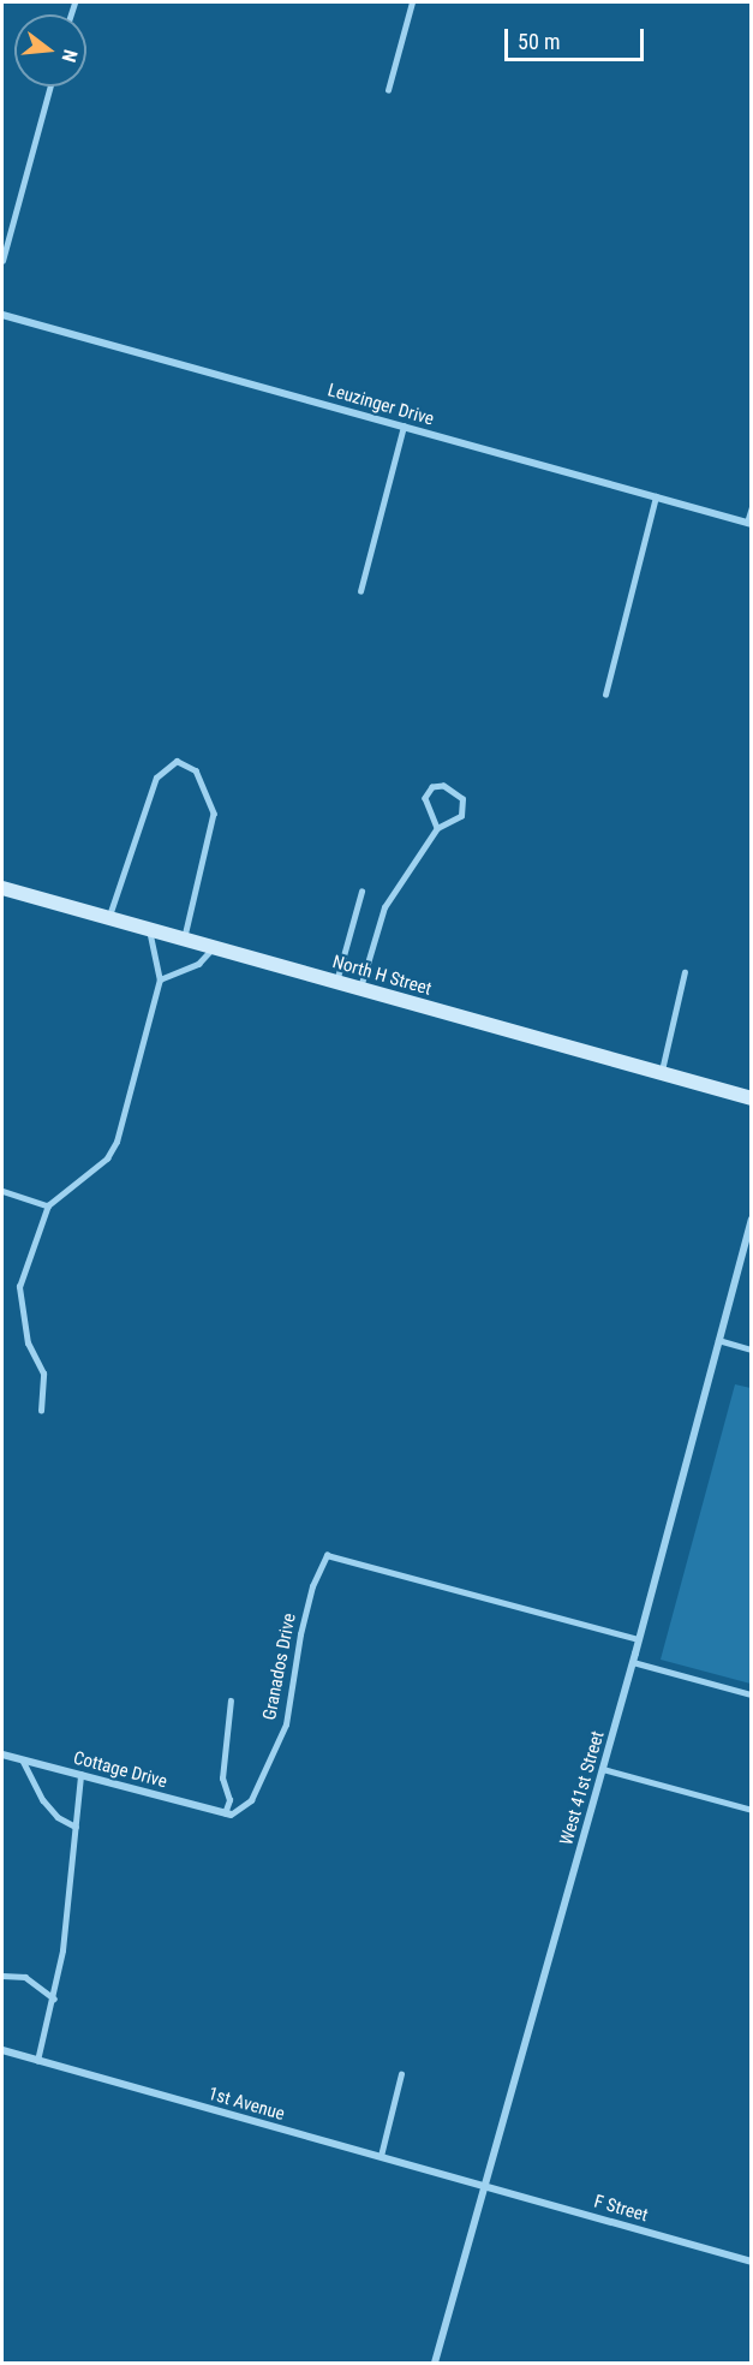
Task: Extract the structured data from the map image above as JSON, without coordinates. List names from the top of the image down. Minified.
{"streets":{"street":["Leuzinger Drive","North H Street","Cottage Drive","West 41st Street","1st Avenue","F Street"],"lane":["Granados Drive"]},"crossings":[["Granados Drive","Cottage Drive"],["Granados Drive","West 41st Street"],["West 41st Street","1st Avenue"],["West 41st Street","F Street"],["1st Avenue","F Street"]],"scale_bar":"50 m","north":"right"}
